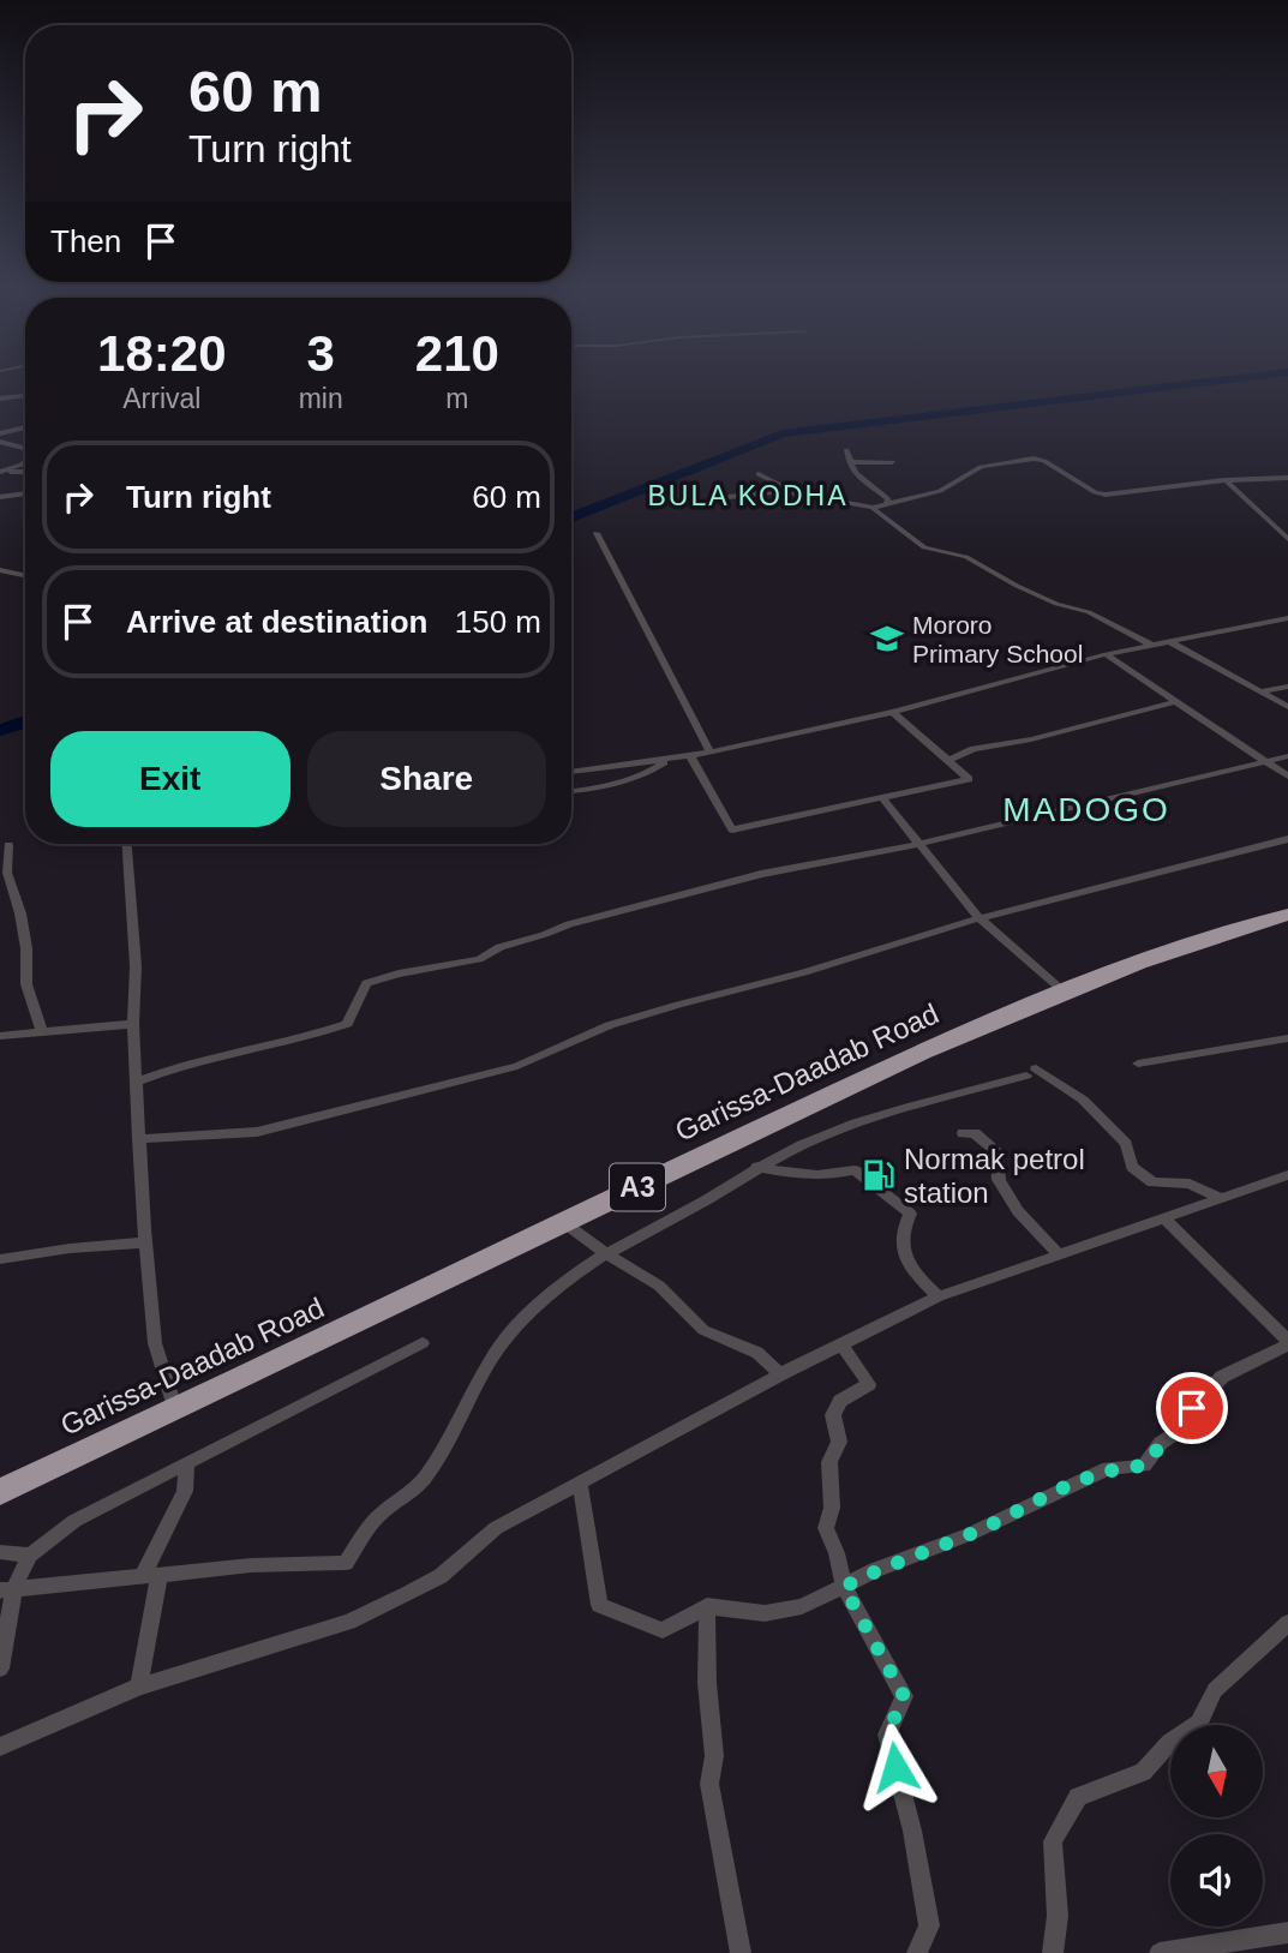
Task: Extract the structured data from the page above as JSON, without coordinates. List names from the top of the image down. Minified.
{"streets":{"highway":["Garissa-Daadab Road","A3"]},"districts":["BULA KODHA","MADOGO"],"places":{"school or university":["Mororo Primary School"],"fuel station":["Normak petrol station"]},"north":"bottom","page":{"turn":["60 m","Turn right"],"then":"Then","eta":["18:20","Arrival","3","min","210","m"],"list":[{"name":"Turn right","value":"60 m"},{"name":"Arrive at destination","value":"150 m"}],"buttons":["Exit","Share"]}}
